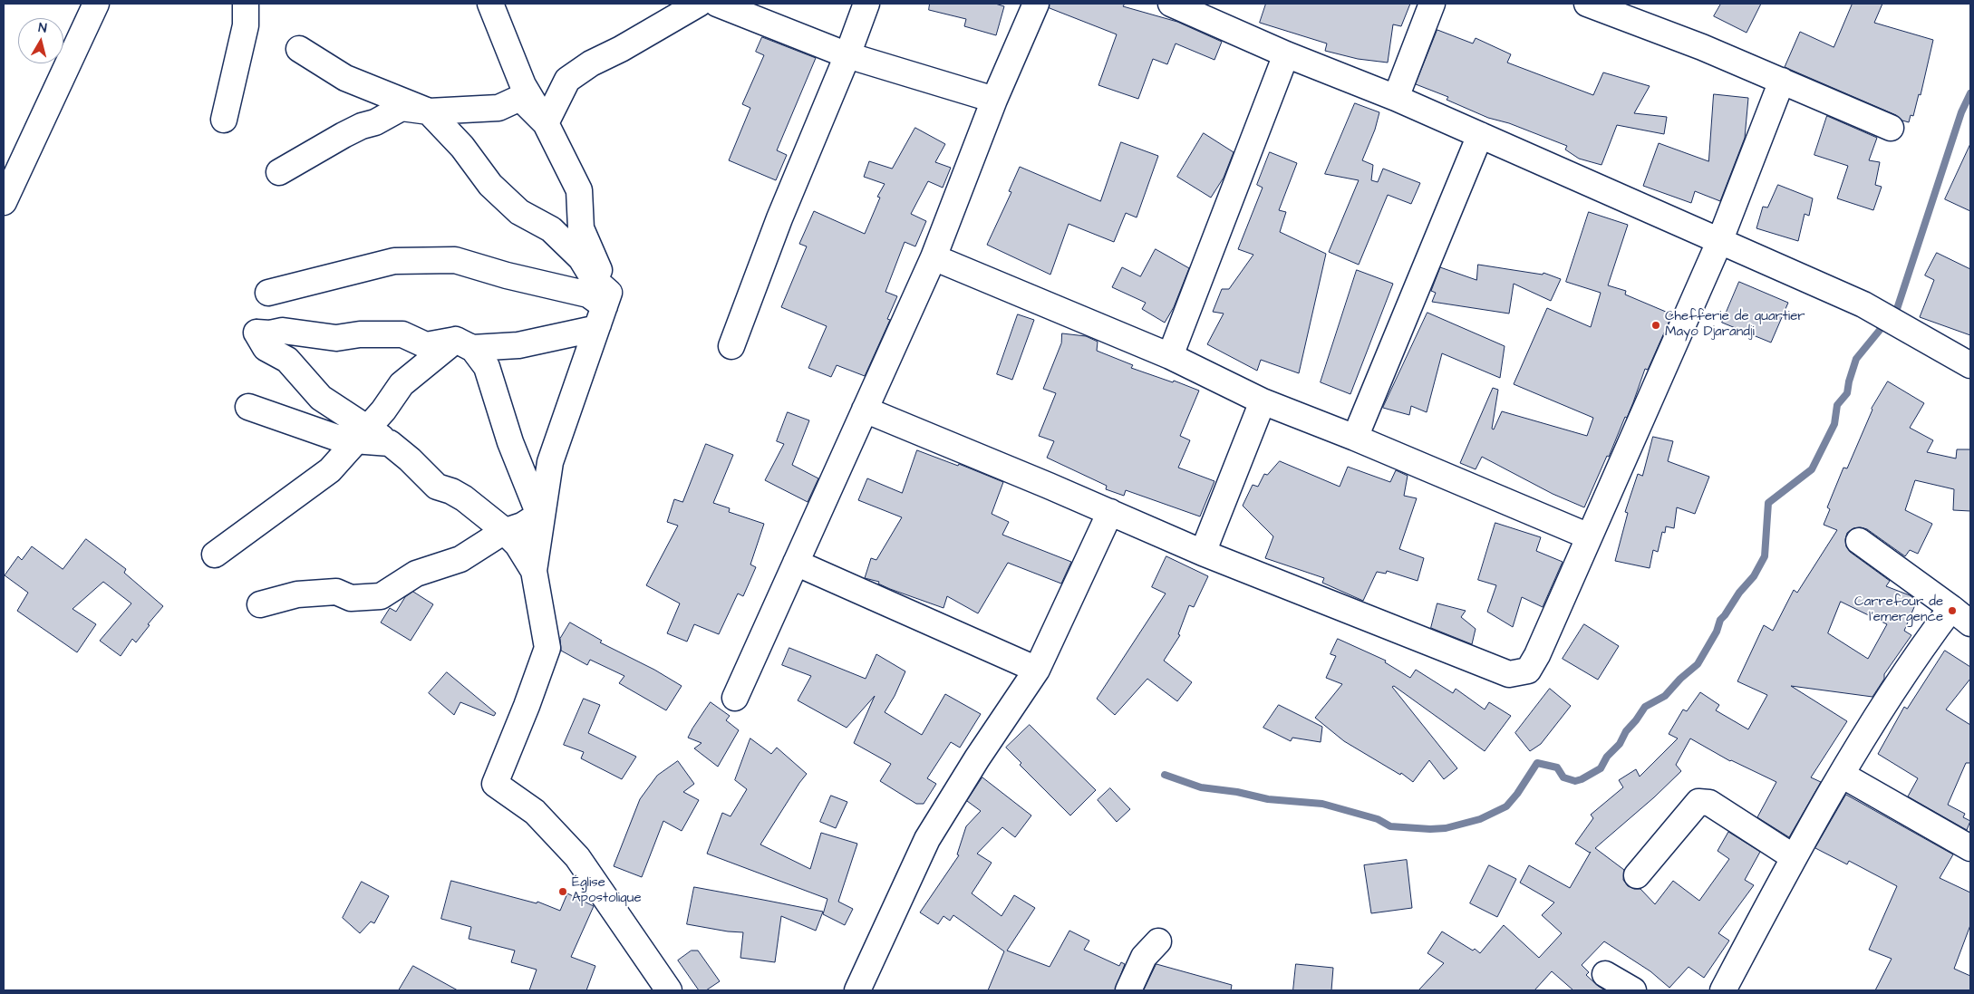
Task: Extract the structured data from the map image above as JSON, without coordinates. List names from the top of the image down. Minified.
{"places":["Chefferie de quartier Mayo Djarandji","Carrefour de l'emergence","Église Apostolique"],"north":"top"}
